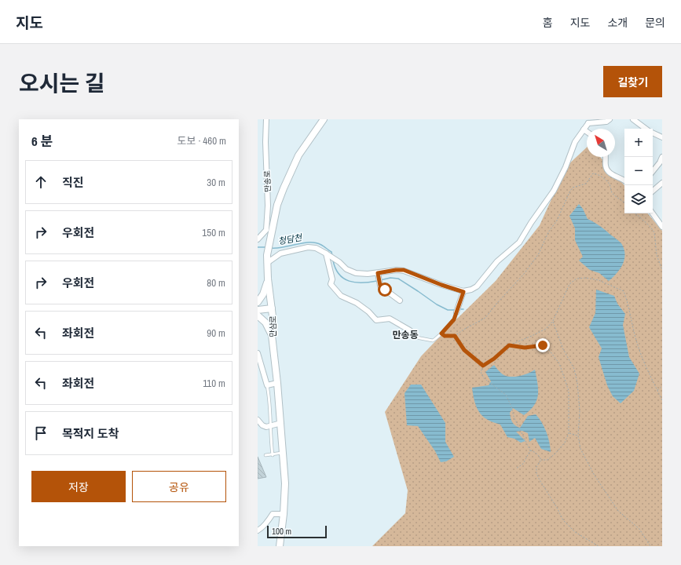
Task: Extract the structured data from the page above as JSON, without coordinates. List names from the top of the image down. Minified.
{"streets":{"street":["만송로","만삼로"]},"districts":["만송동"],"water":["청담천"],"scale_bar":"100 m","north":"top left","page":{"header":"지도","nav":["홈","지도","소개","문의"],"title":"오시는 길","buttons":["길찾기",["저장","공유"]],"heading":["6 분","도보 · 460 m"],"map_buttons":["+","−"],"list":[["직진","30 m"],["우회전","150 m"],["우회전","80 m"],["좌회전","90 m"],["좌회전","110 m"],"목적지 도착"],"scale":"100 m"}}
